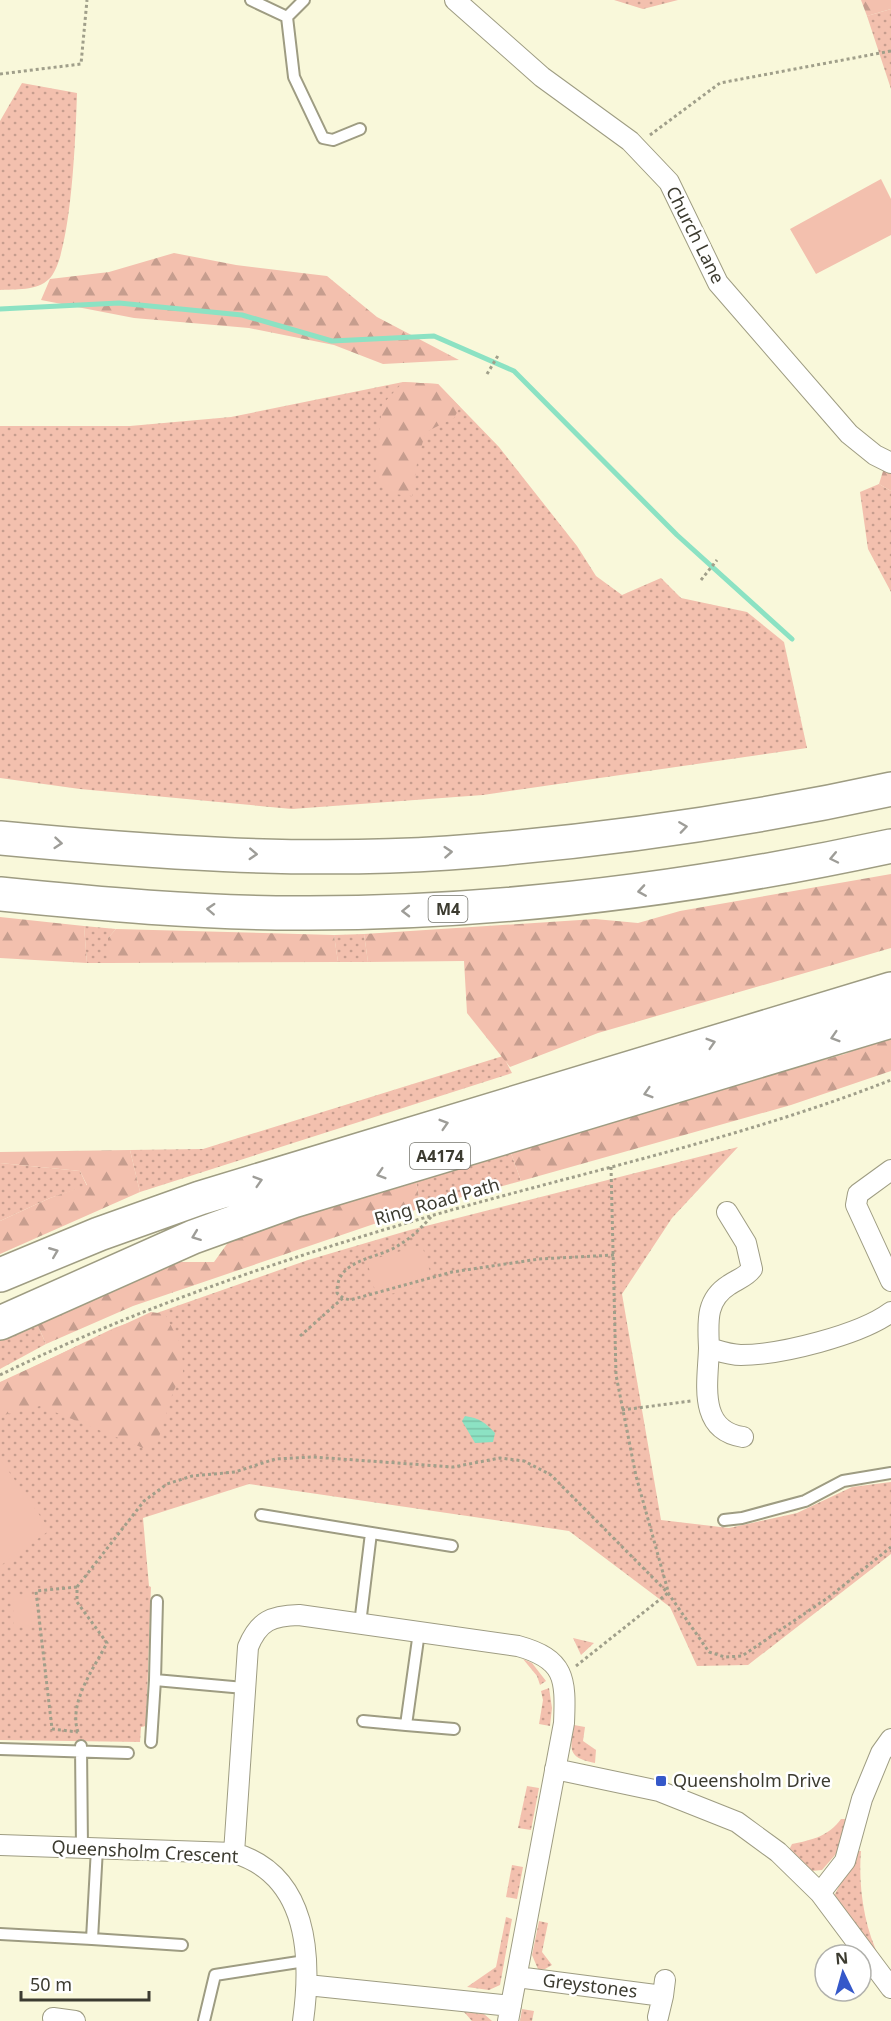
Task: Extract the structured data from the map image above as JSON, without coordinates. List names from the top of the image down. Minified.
{"streets":{"highway":["M4","A4174"],"street":["Church Lane","Queensholm Crescent","Greystones"],"path":["Ring Road Path"]},"places":{"transit":["Queensholm Drive"]},"scale_bar":"50 m","north":"top"}
